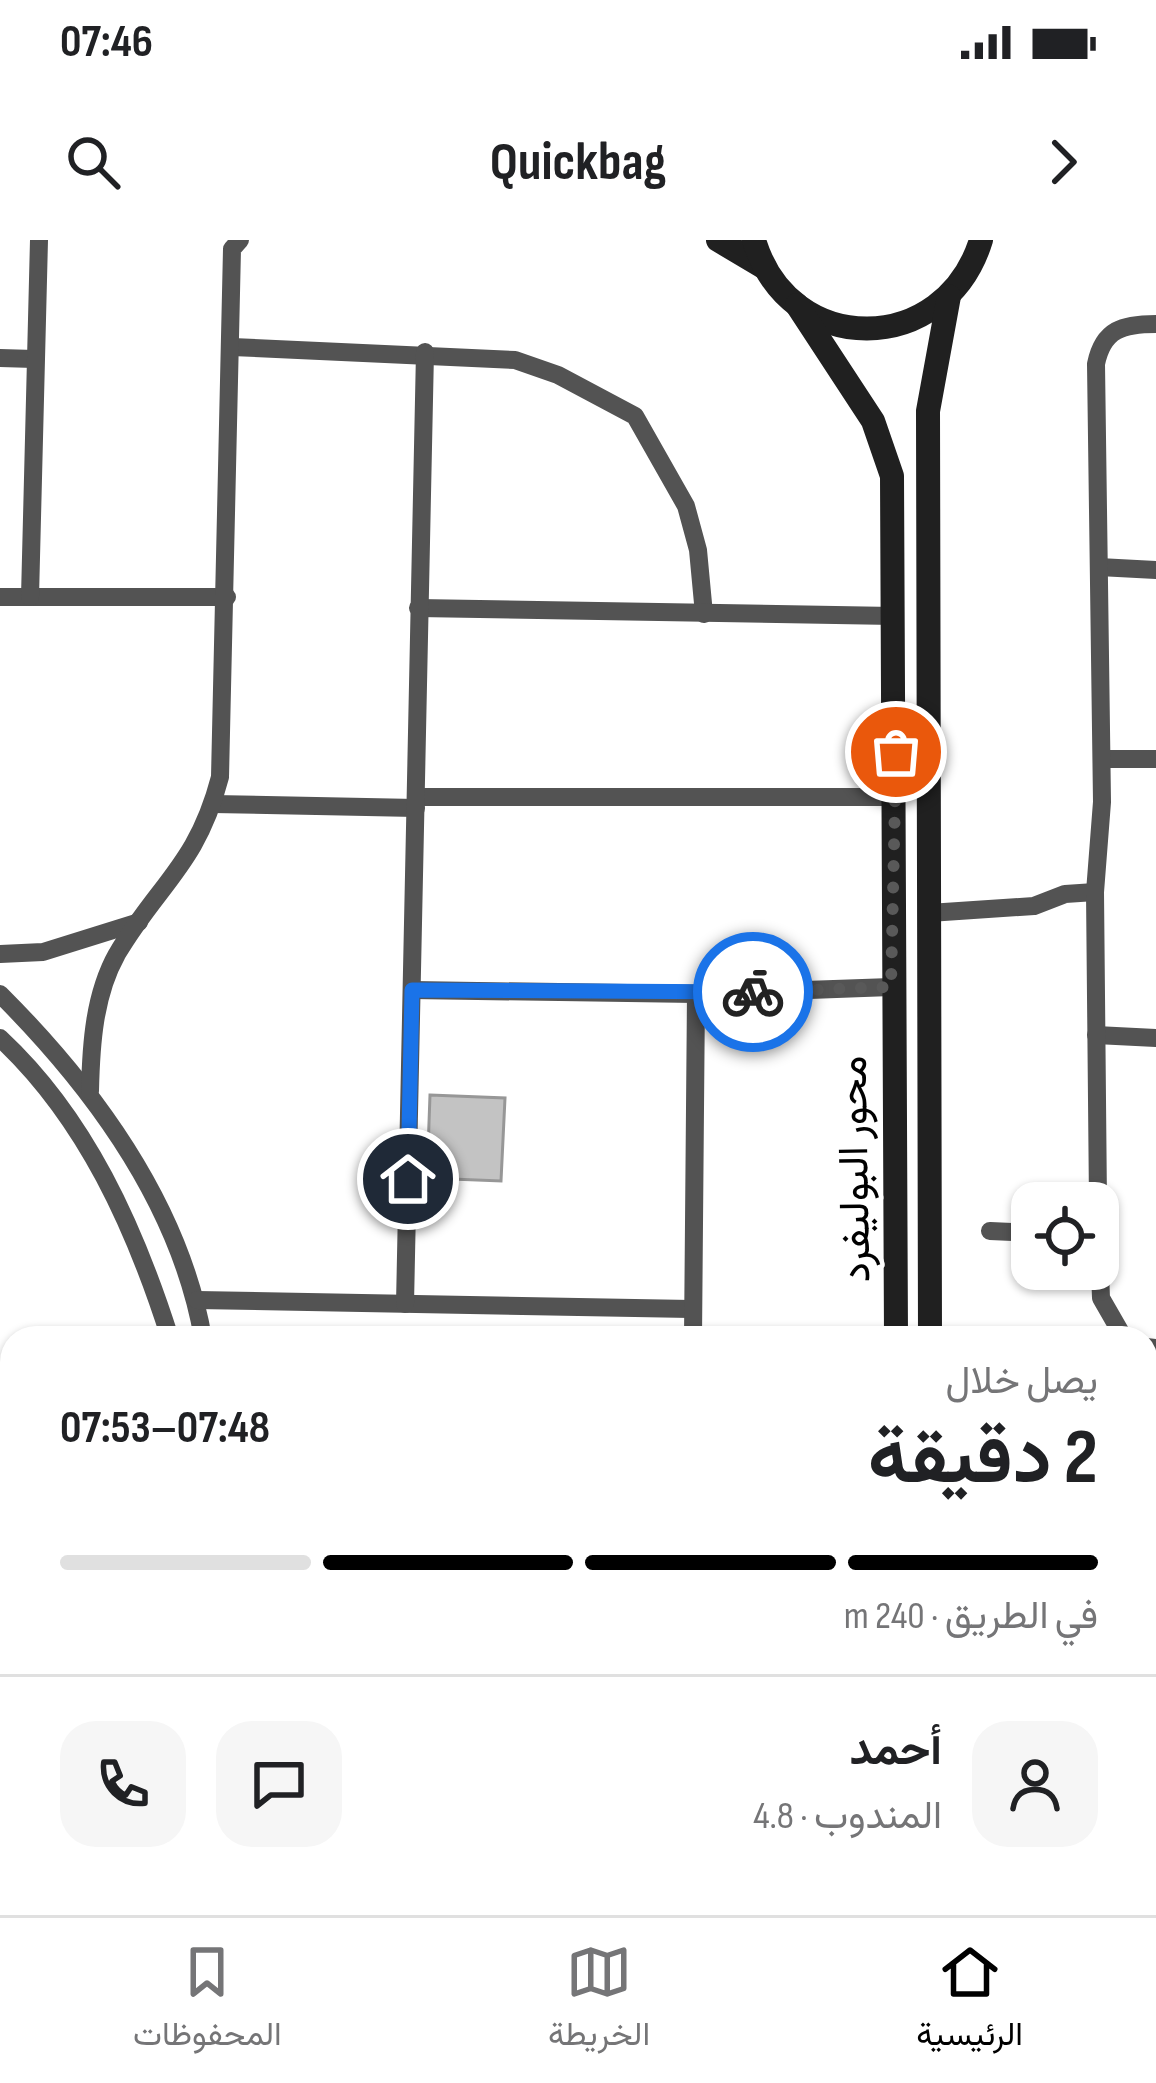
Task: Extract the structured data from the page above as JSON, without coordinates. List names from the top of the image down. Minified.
{"streets":{"street":["محور البوليفرد"]},"page":{"status":"07:46","header":"Quickbag","heading":["2 دقيقة","يصل خلال","07:48–07:53"],"panel":["أحمد","المندوب · 4.8"],"bar":"في الطريق · 240 m","tabs":["الرئيسية","الخريطة","المحفوظات"]}}
